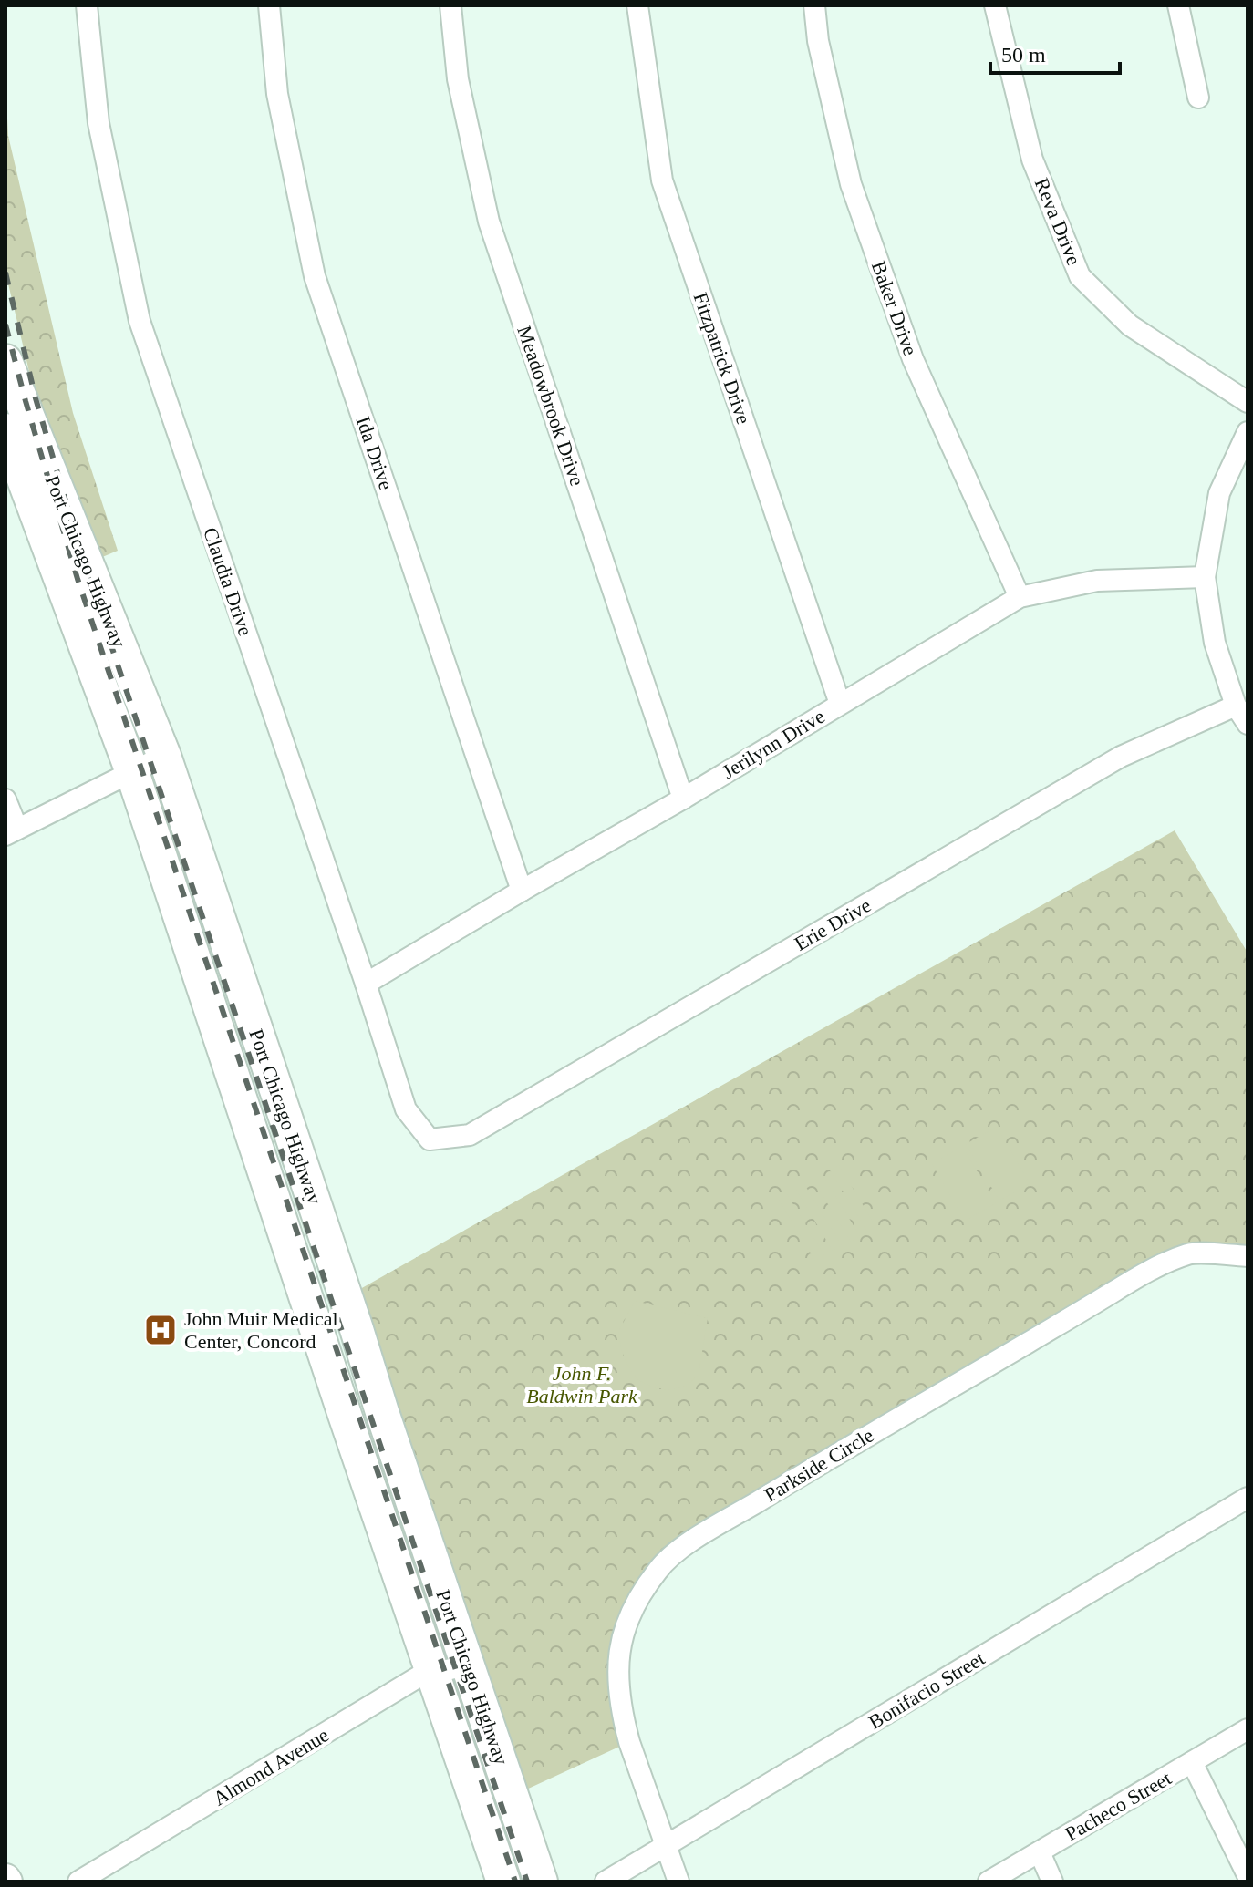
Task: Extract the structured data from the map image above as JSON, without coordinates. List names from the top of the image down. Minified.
{"streets":{"main road":["Port Chicago Highway"],"street":["Reva Drive","Baker Drive","Fitzpatrick Drive","Meadowbrook Drive","Ida Drive","Claudia Drive","Jerilynn Drive","Erie Drive","Parkside Circle","Bonifacio Street","Almond Avenue","Pacheco Street"]},"crossings":[["Baker Drive","Jerilynn Drive"],["Fitzpatrick Drive","Jerilynn Drive"],["Meadowbrook Drive","Jerilynn Drive"],["Ida Drive","Jerilynn Drive"],["Port Chicago Highway","Almond Avenue"],["Claudia Drive","Jerilynn Drive"],["Claudia Drive","Erie Drive"],["Parkside Circle","Bonifacio Street"]],"parks":["John F. Baldwin Park"],"places":{"hospital":["John Muir Medical Center, Concord"]},"scale_bar":"50 m"}
